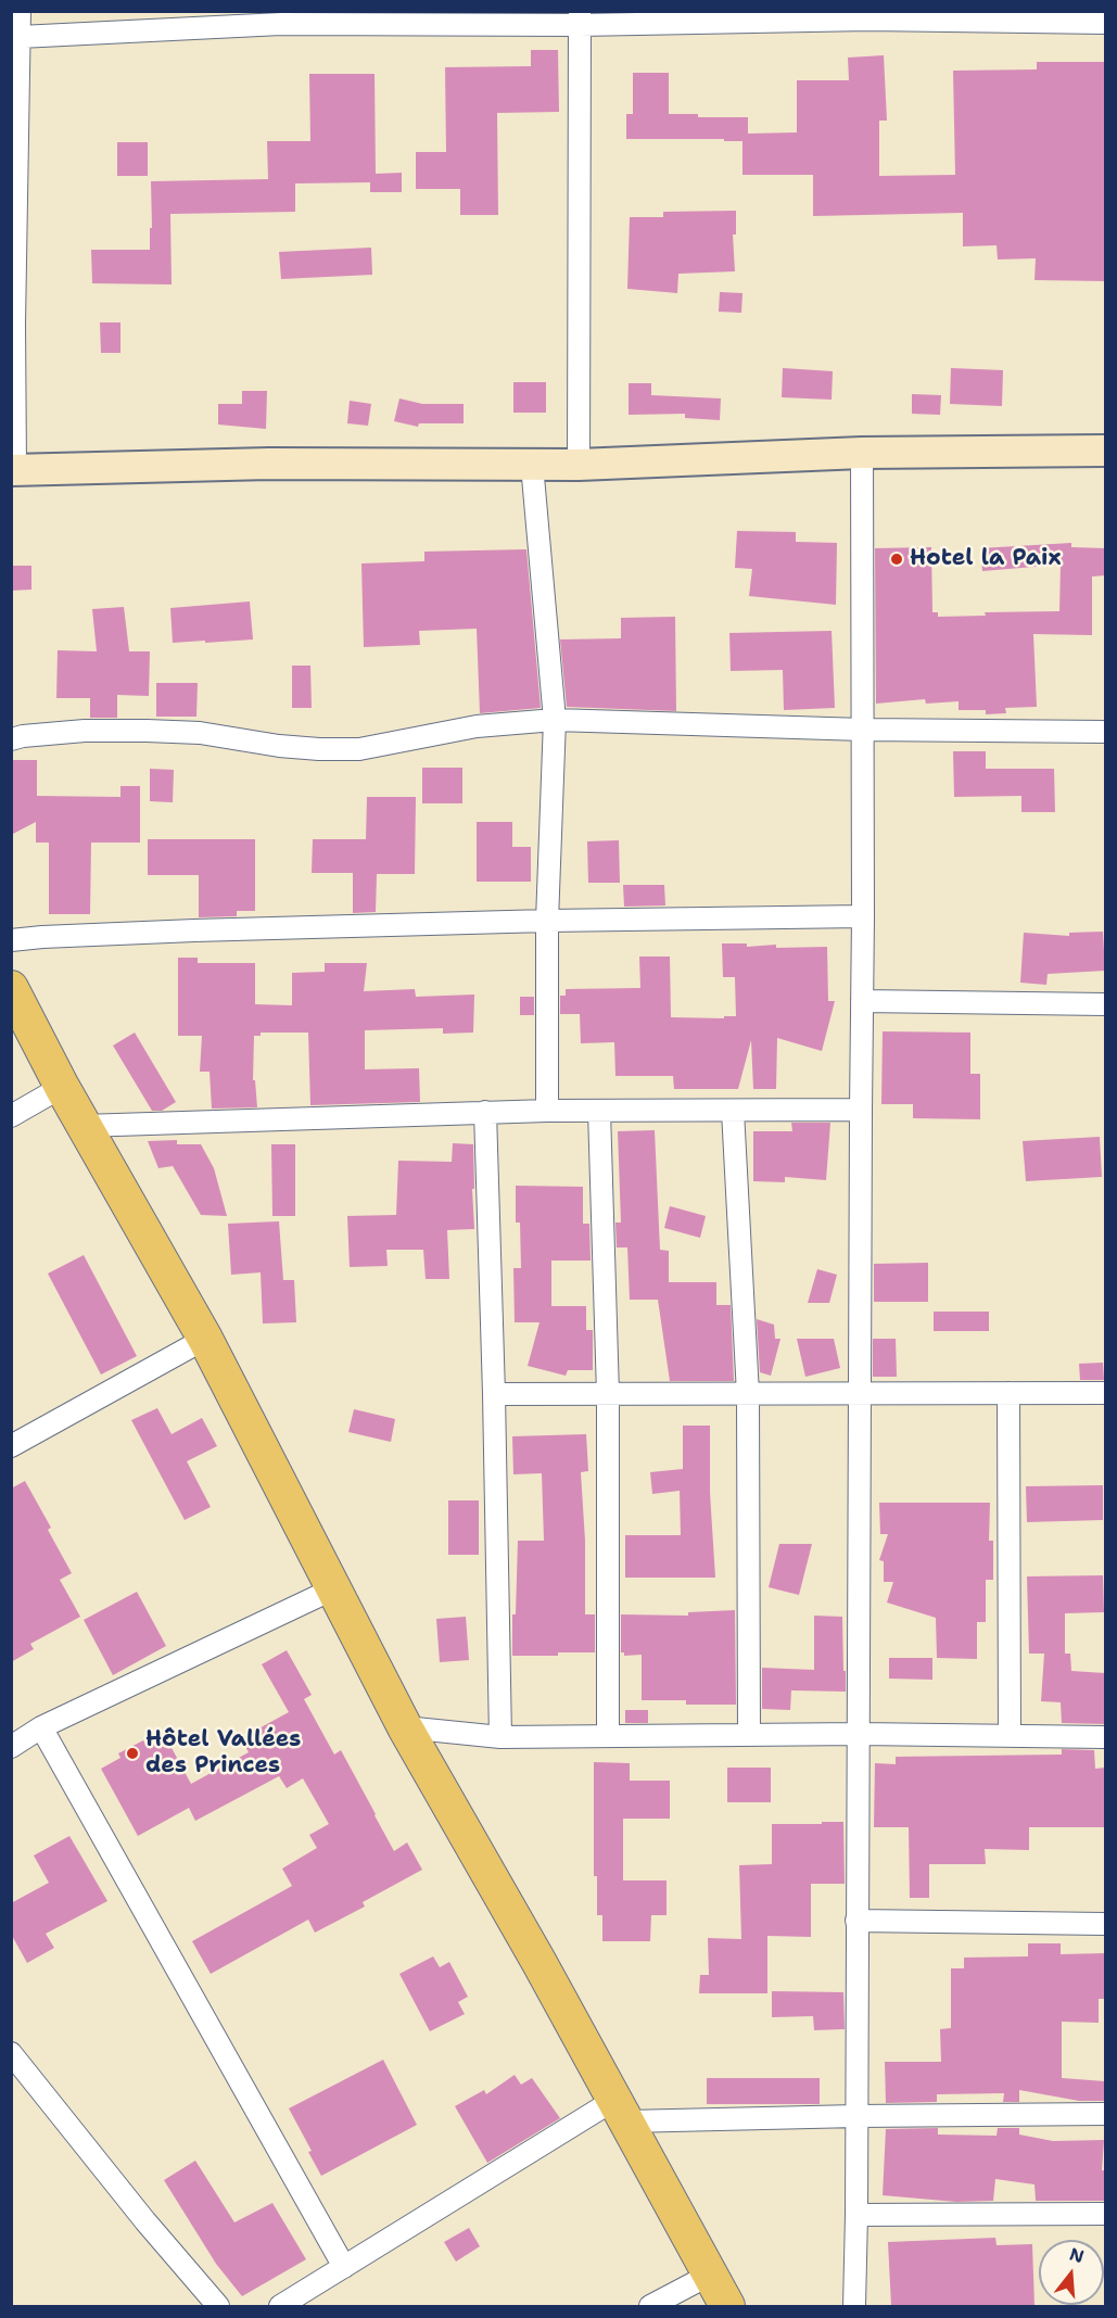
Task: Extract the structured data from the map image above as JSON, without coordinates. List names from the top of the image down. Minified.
{"places":["Hotel la Paix","Hôtel Vallées des Princes"],"north":"top"}
